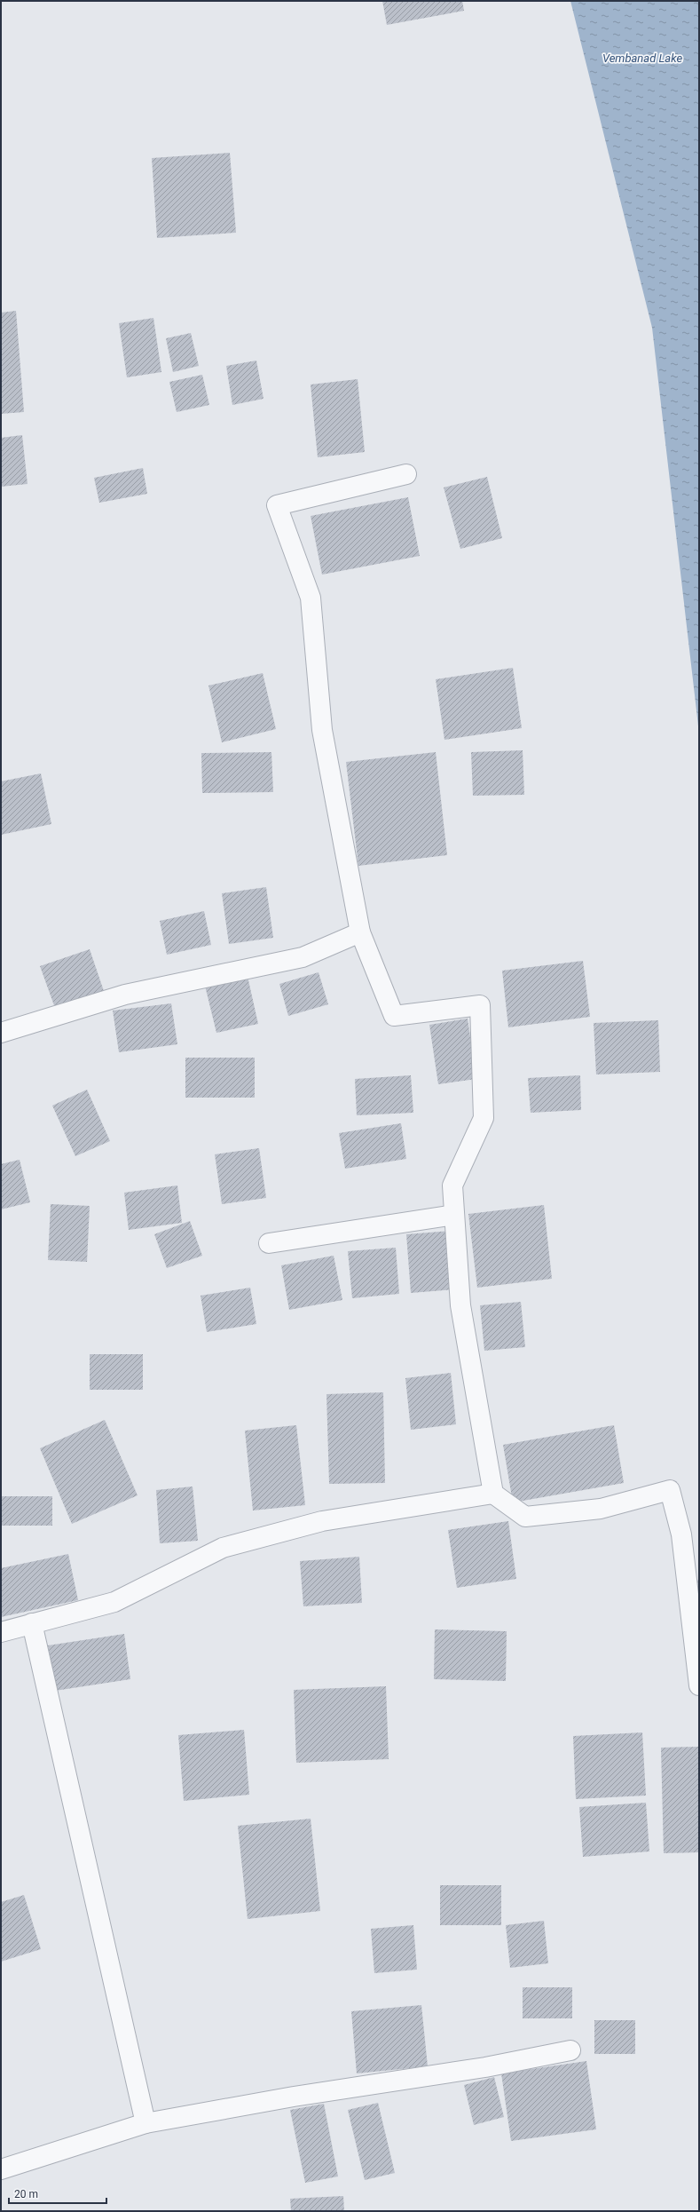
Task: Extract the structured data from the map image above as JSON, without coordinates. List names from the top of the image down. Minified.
{"water":["Vembanad Lake"],"scale_bar":"20 m"}
